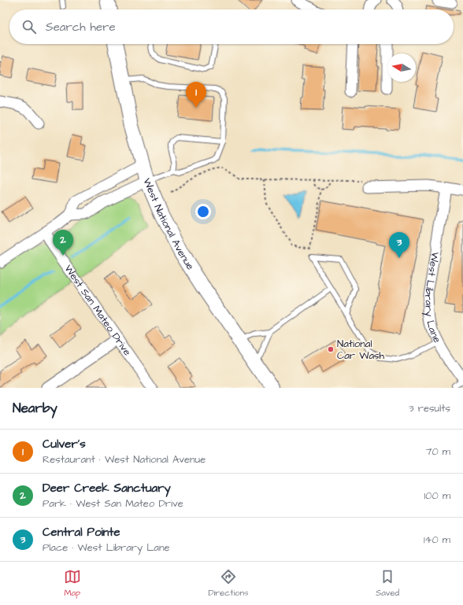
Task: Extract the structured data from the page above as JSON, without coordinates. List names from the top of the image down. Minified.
{"streets":{"main road":["West National Avenue"],"street":["West Library Lane","West San Mateo Drive"]},"places":["National Car Wash"],"north":"left","page":{"search":"Search here","pins":["1","2","3"],"heading":["Nearby","3 results"],"list":[{"mark":"1","name":"Culver's","note":"Restaurant · West National Avenue","value":"70 m"},{"mark":"2","name":"Deer Creek Sanctuary","note":"Park · West San Mateo Drive","value":"100 m"},{"mark":"3","name":"Central Pointe","note":"Place · West Library Lane","value":"140 m"}],"nav":["Map","Directions","Saved"]}}
